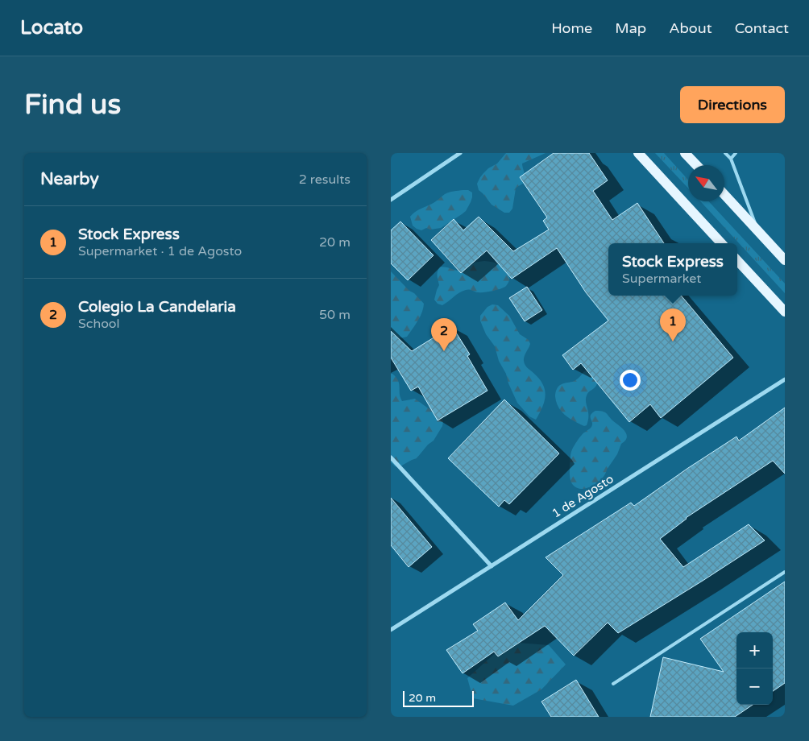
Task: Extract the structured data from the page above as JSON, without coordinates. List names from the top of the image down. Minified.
{"streets":{"street":["1 de Agosto"]},"scale_bar":"20 m","north":"top left","page":{"header":"Locato","nav":["Home","Map","About","Contact"],"buttons":"Directions","title":"Find us","heading":["Nearby","2 results"],"list":[{"mark":"1","name":"Stock Express","note":"Supermarket · 1 de Agosto","value":"20 m"},{"mark":"2","name":"Colegio La Candelaria","note":"School","value":"50 m"}],"popup":["Stock Express","Supermarket"],"pins":["1","2"],"map_buttons":["+","−"],"scale":"20 m"}}
